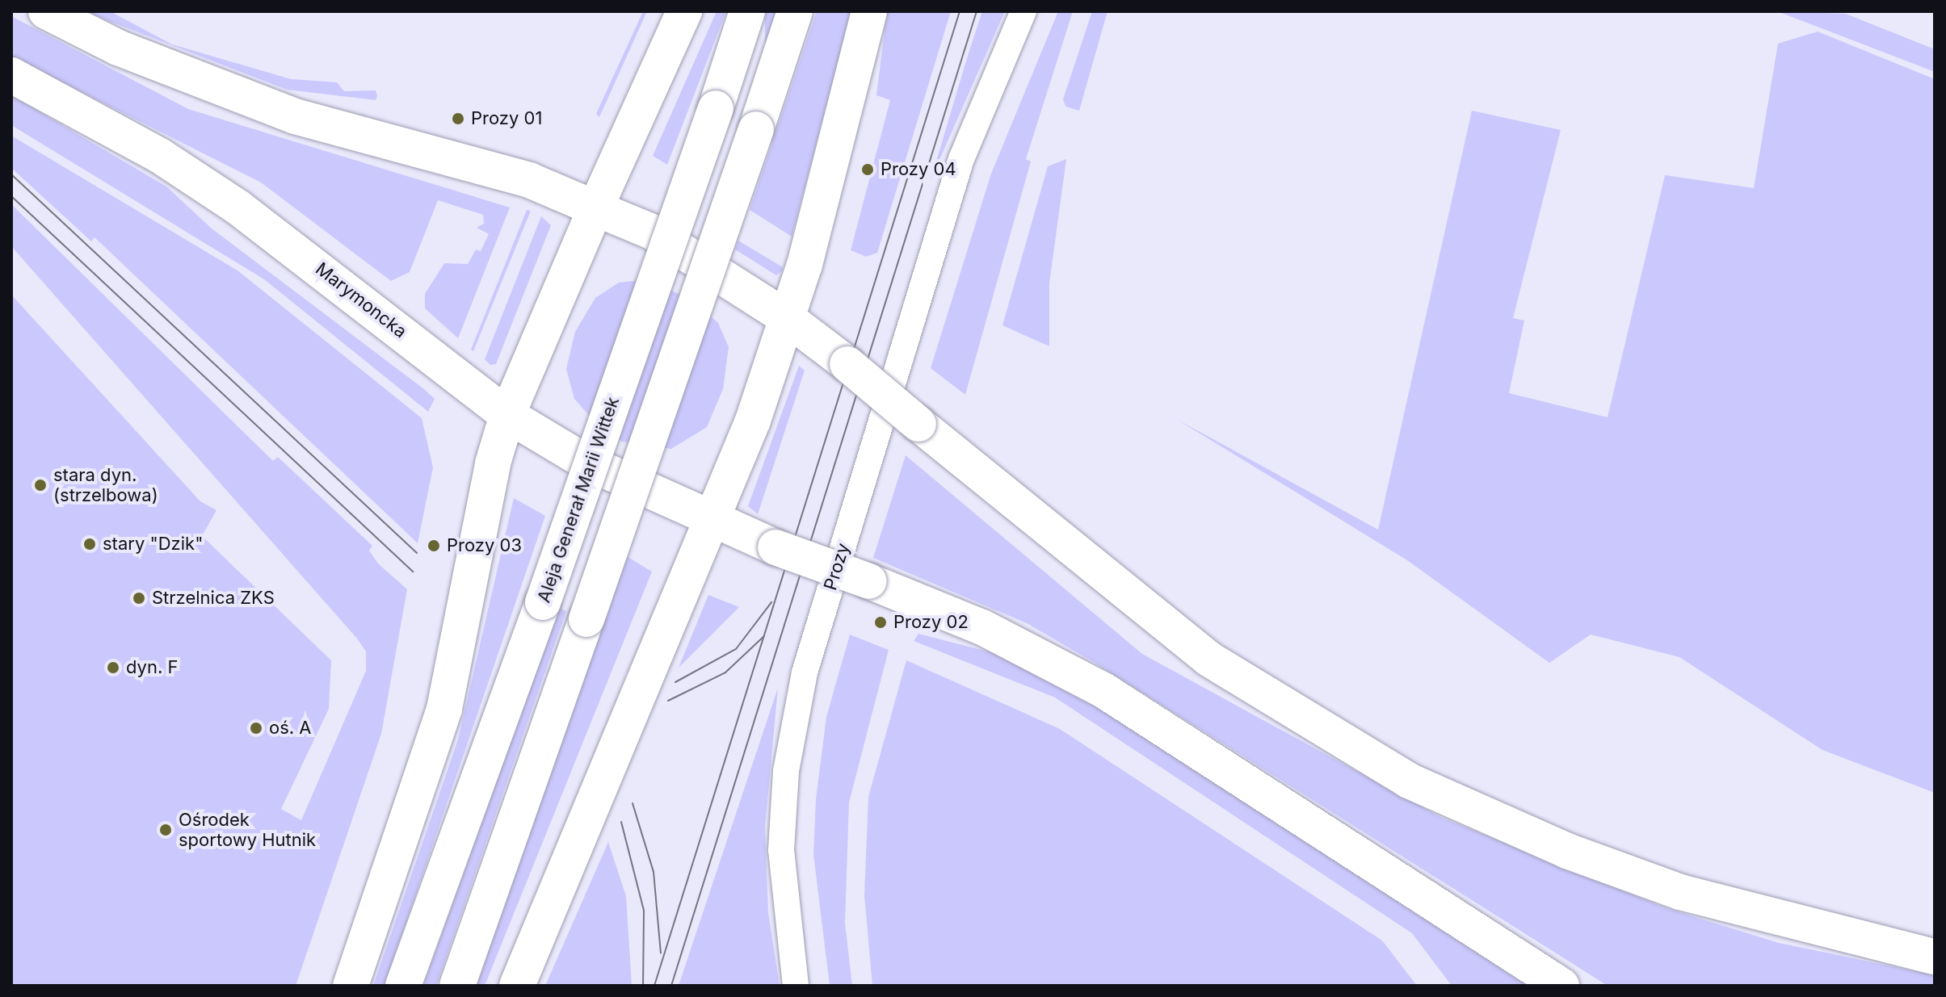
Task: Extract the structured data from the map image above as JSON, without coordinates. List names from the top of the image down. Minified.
{"streets":{"main road":["Marymoncka","Aleja Generał Marii Wittek"],"street":["Prozy"]},"places":["Prozy 01","Prozy 04","stara dyn. (strzelbowa)","stary \"Dzik\"","Prozy 03","Strzelnica ZKS","Prozy 02","dyn. F","oś. A","Ośrodek sportowy Hutnik"]}
